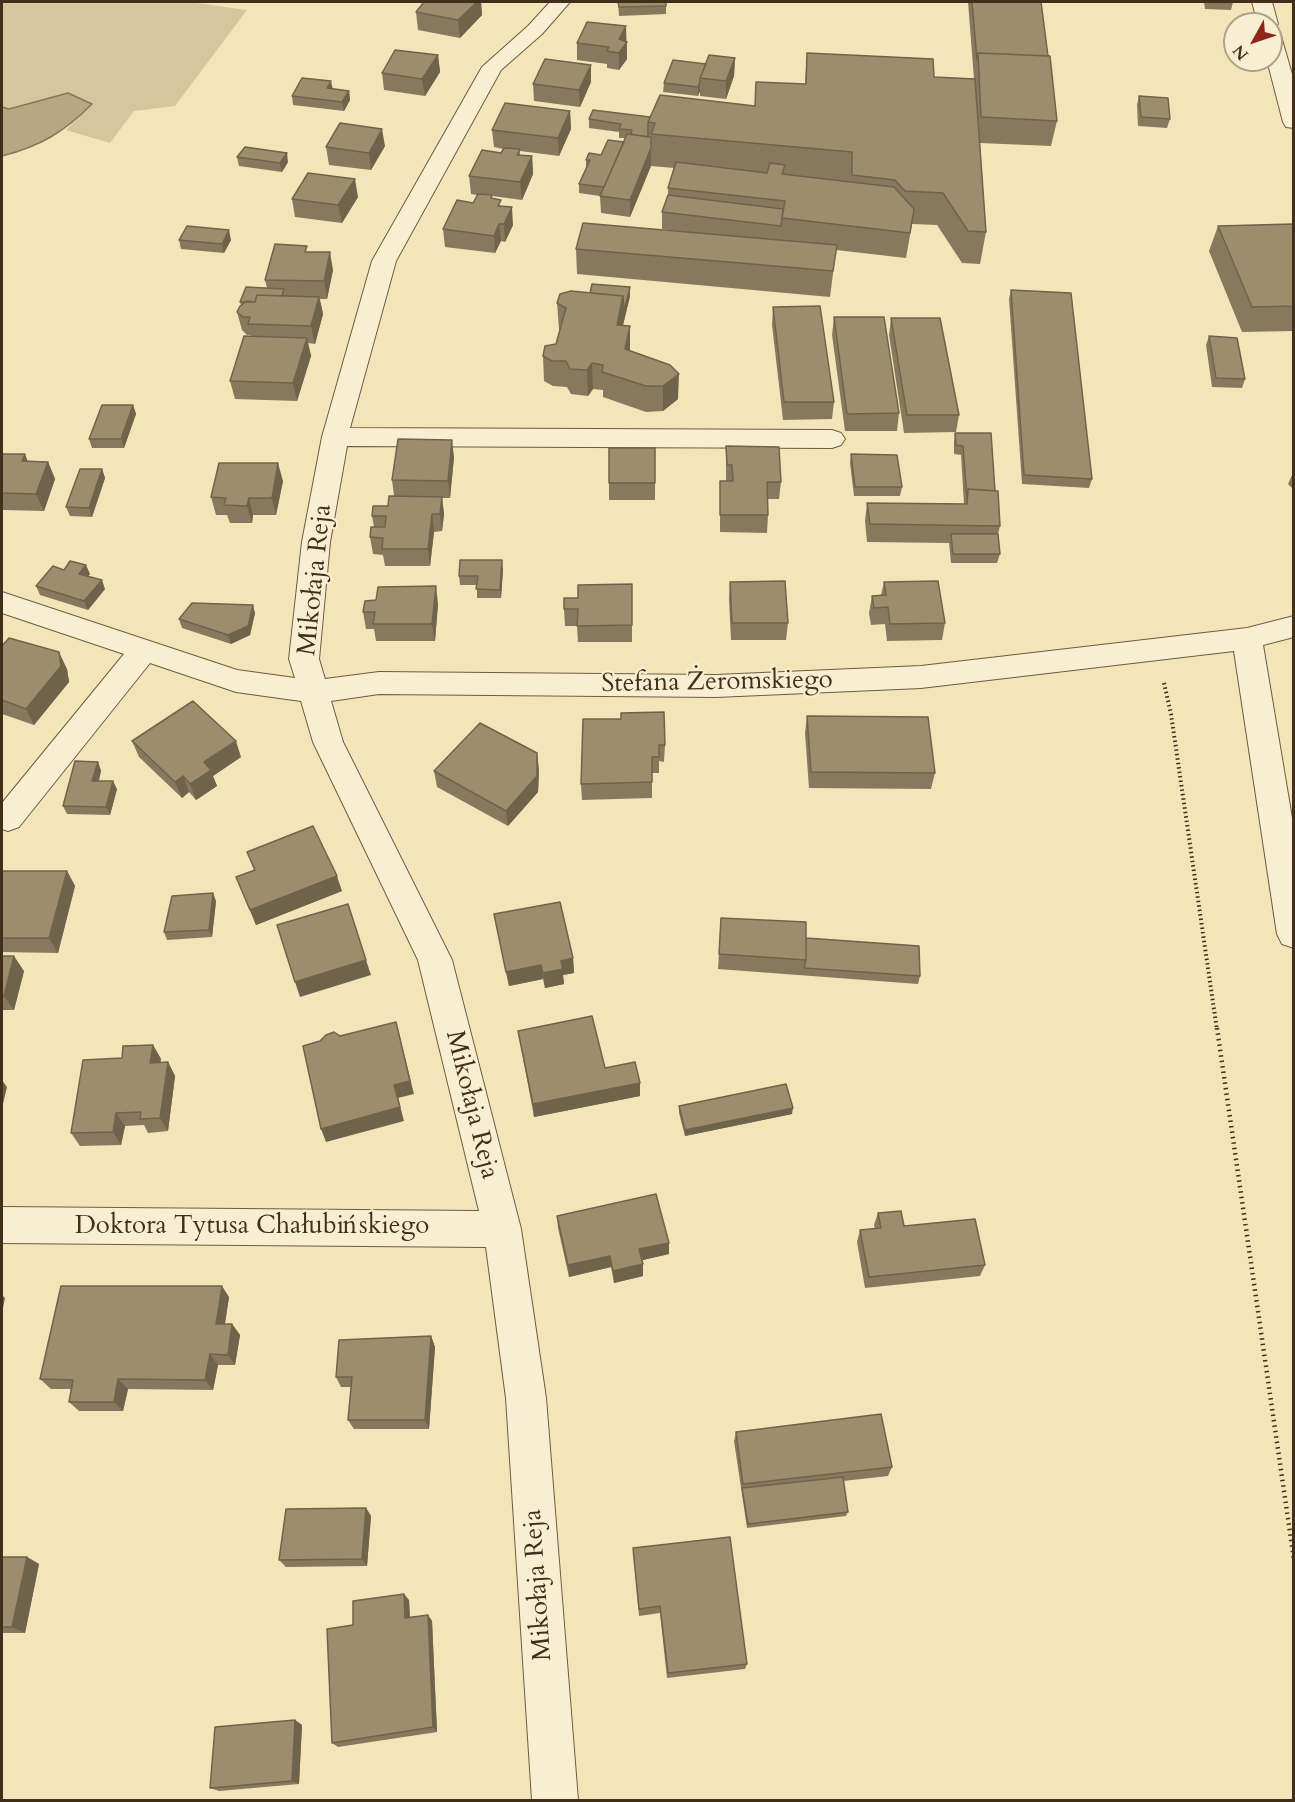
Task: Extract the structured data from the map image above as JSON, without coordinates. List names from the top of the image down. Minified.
{"streets":{"street":["Mikołaja Reja","Stefana Żeromskiego","Doktora Tytusa Chałubińskiego"]},"crossings":[["Mikołaja Reja","Stefana Żeromskiego"],["Mikołaja Reja","Doktora Tytusa Chałubińskiego"]],"north":"bottom left"}
